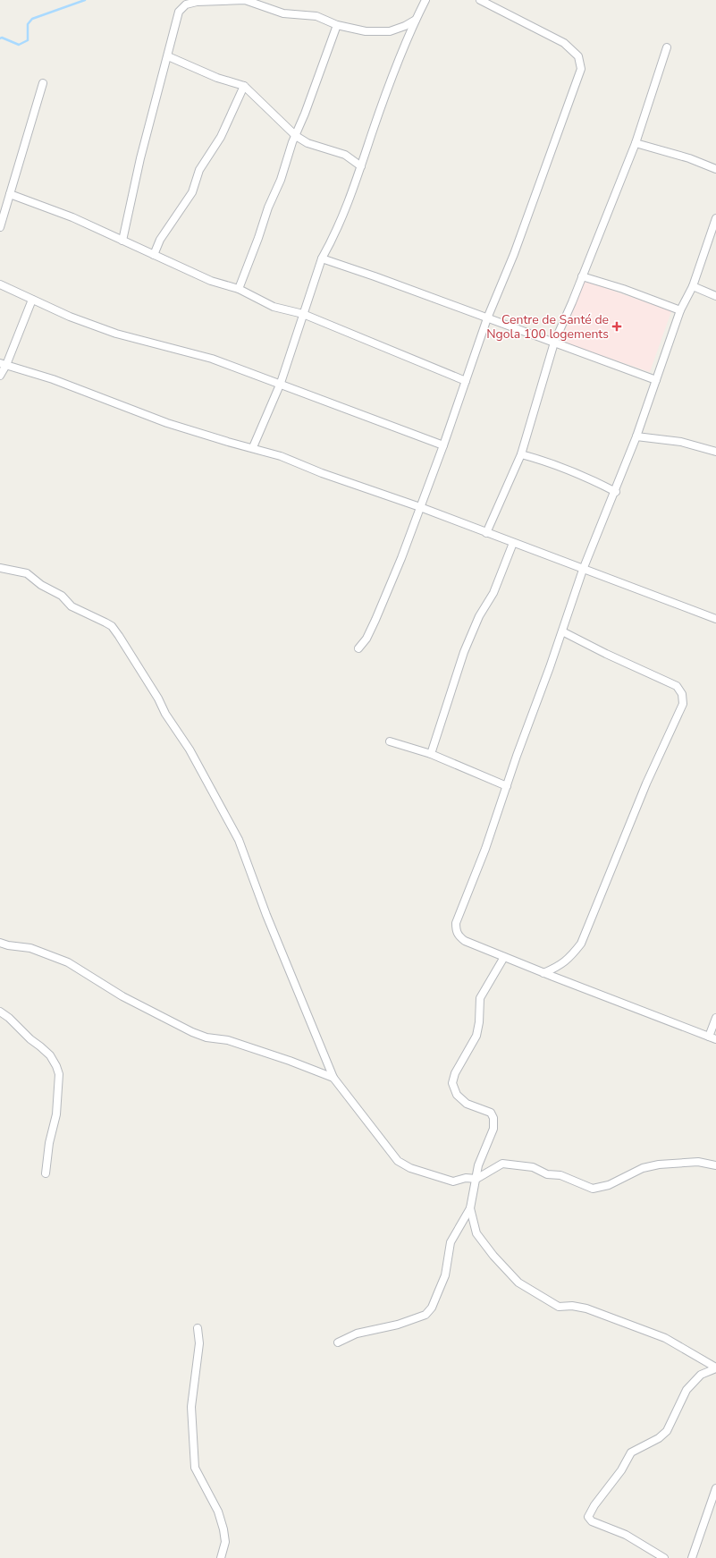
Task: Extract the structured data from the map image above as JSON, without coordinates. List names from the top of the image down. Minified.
{"places":{"health":["Centre de Santé de Ngola 100 logements"]}}
